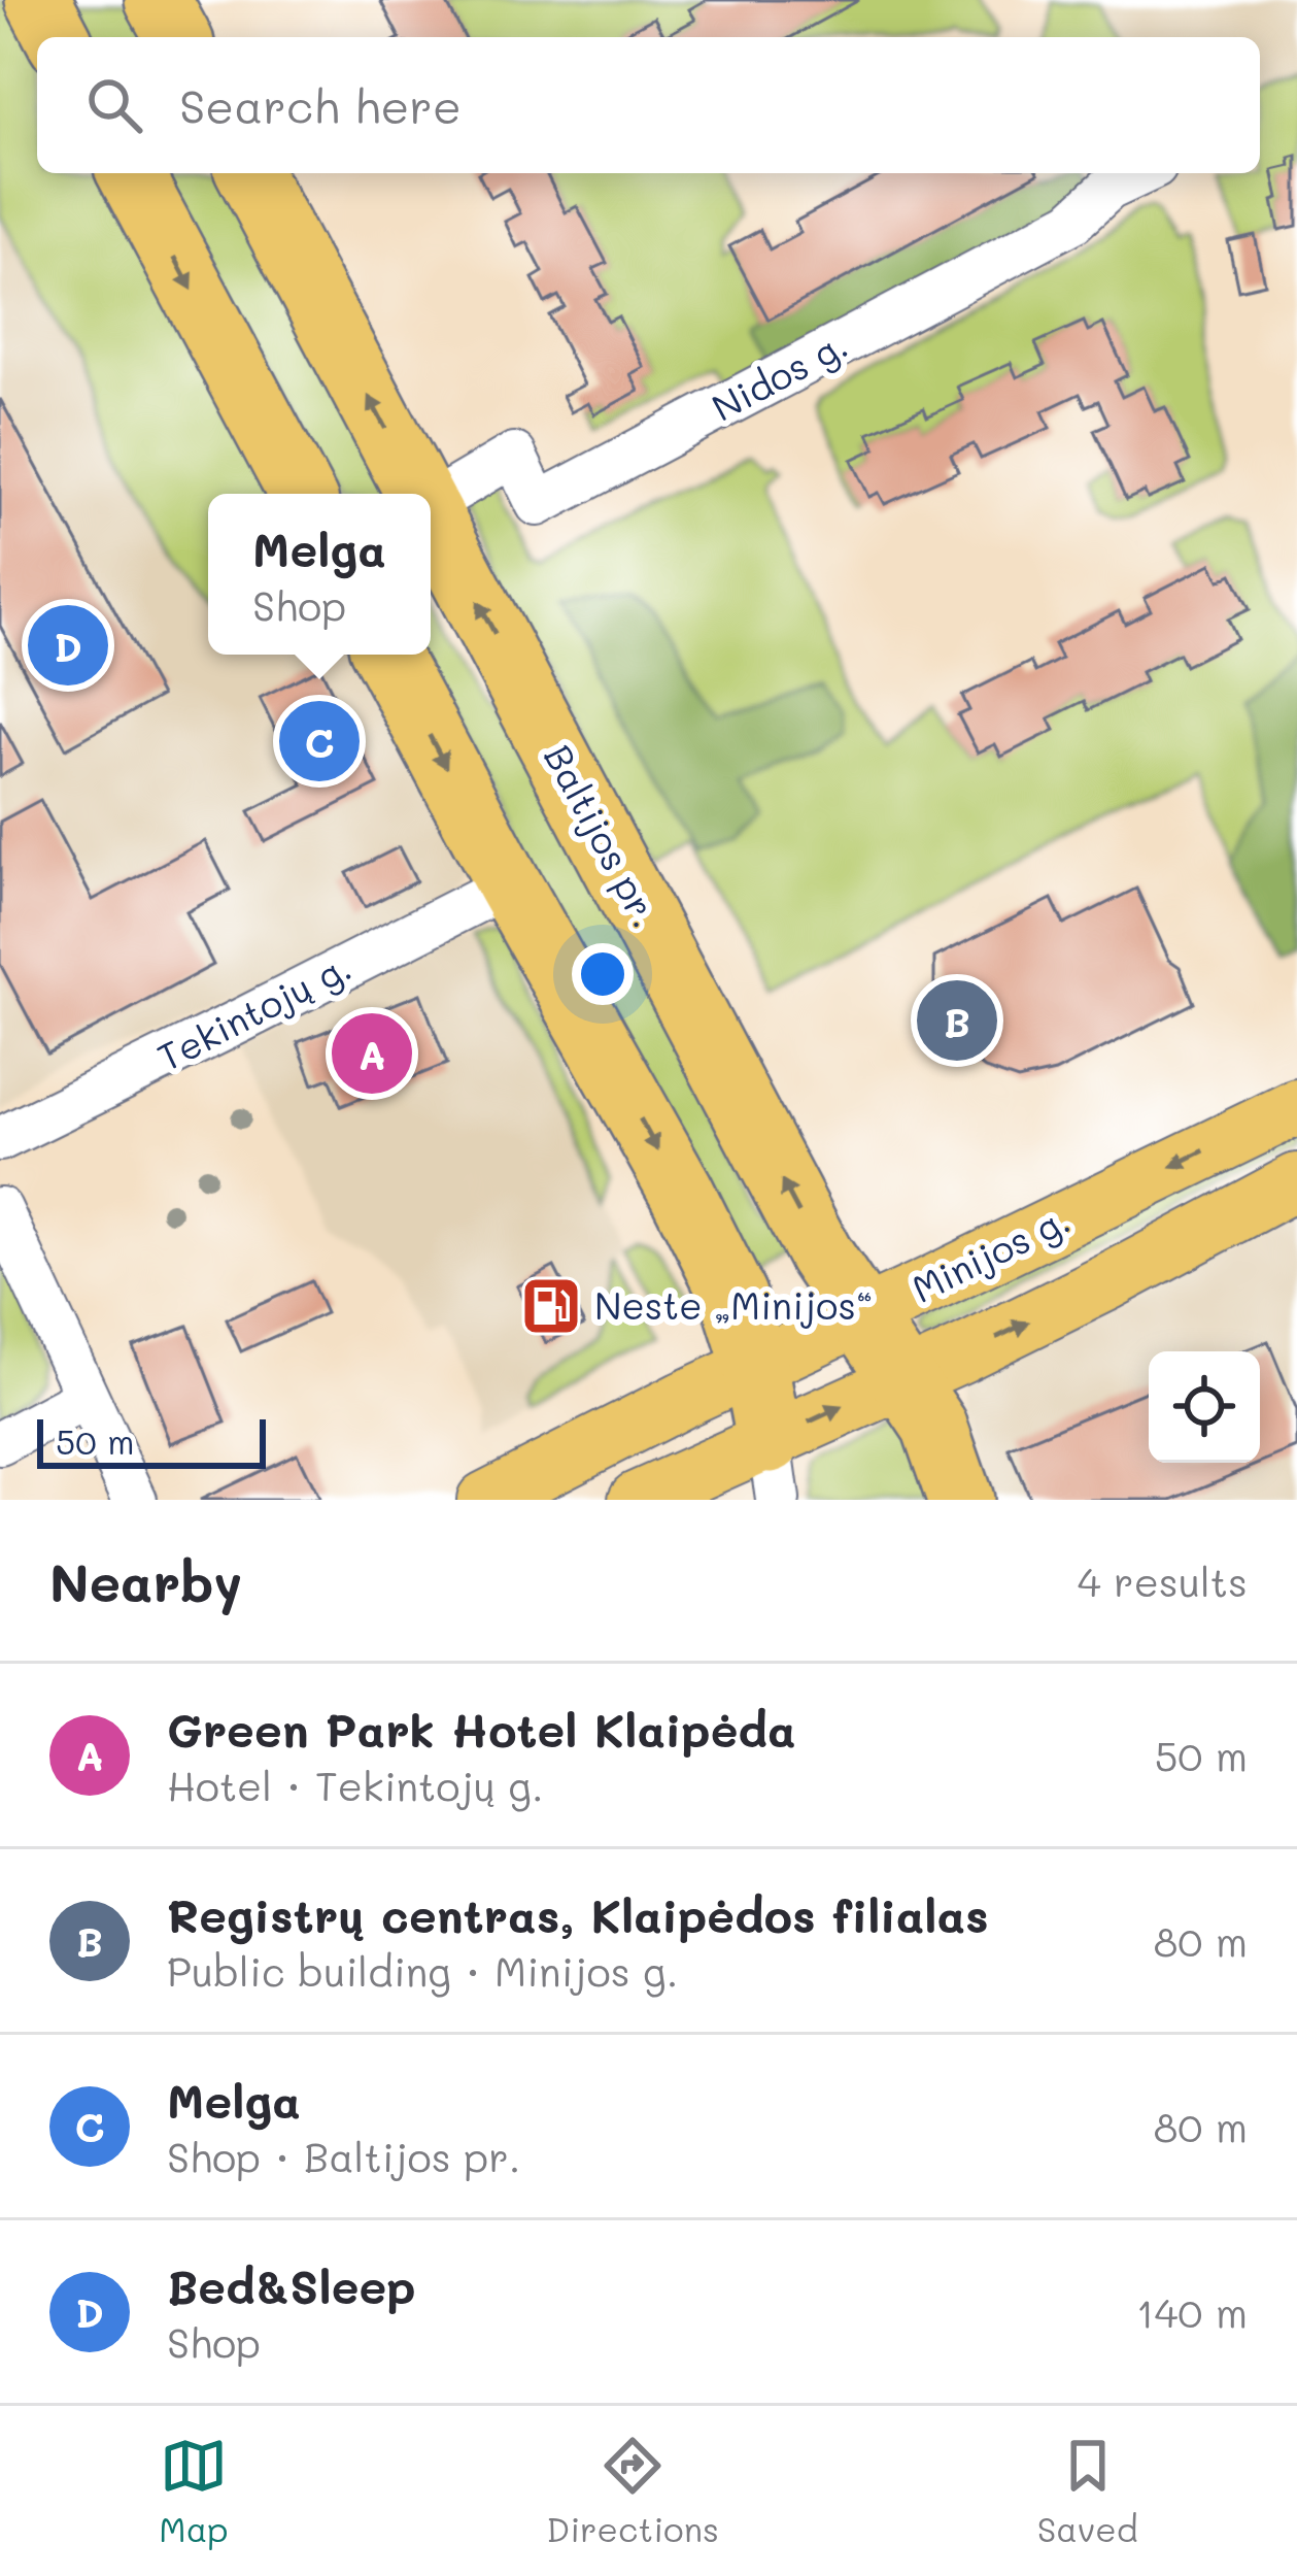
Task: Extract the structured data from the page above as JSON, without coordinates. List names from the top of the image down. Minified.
{"streets":{"highway":["Baltijos pr."],"main road":["Minijos g."],"street":["Nidos g.","Tekintojų g."]},"crossings":[["Nidos g.","Baltijos pr."],["Baltijos pr.","Minijos g."]],"places":{"fuel station":["Neste „Minijos“"]},"scale_bar":"50 m","page":{"search":"Search here","popup":["Melga","Shop"],"pins":["D","C","B","A"],"scale":"50 m","heading":["Nearby","4 results"],"list":[{"mark":"A","name":"Green Park Hotel Klaipėda","note":"Hotel · Tekintojų g.","value":"50 m"},{"mark":"B","name":"Registrų centras, Klaipėdos filialas","note":"Public building · Minijos g.","value":"80 m"},{"mark":"C","name":"Melga","note":"Shop · Baltijos pr.","value":"80 m"},{"mark":"D","name":"Bed&Sleep","note":"Shop","value":"140 m"}],"nav":["Map","Directions","Saved"]}}
